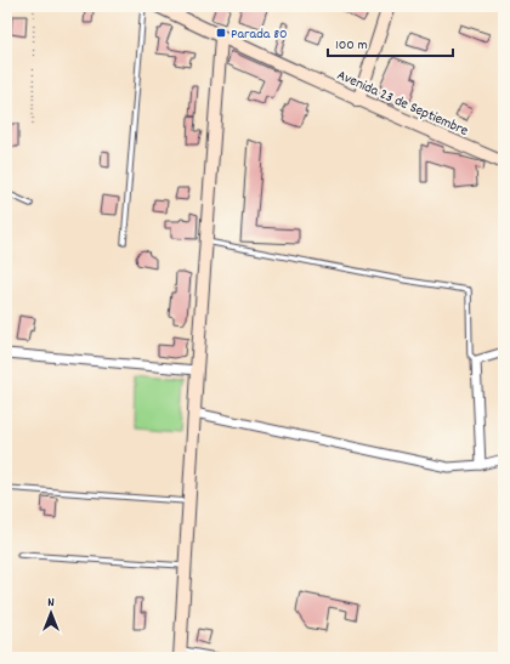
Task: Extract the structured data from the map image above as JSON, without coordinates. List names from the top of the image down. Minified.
{"streets":{"street":["Avenida 23 de Septiembre"]},"places":{"transit":["Parada 80"]},"scale_bar":"100 m","north":"top"}
